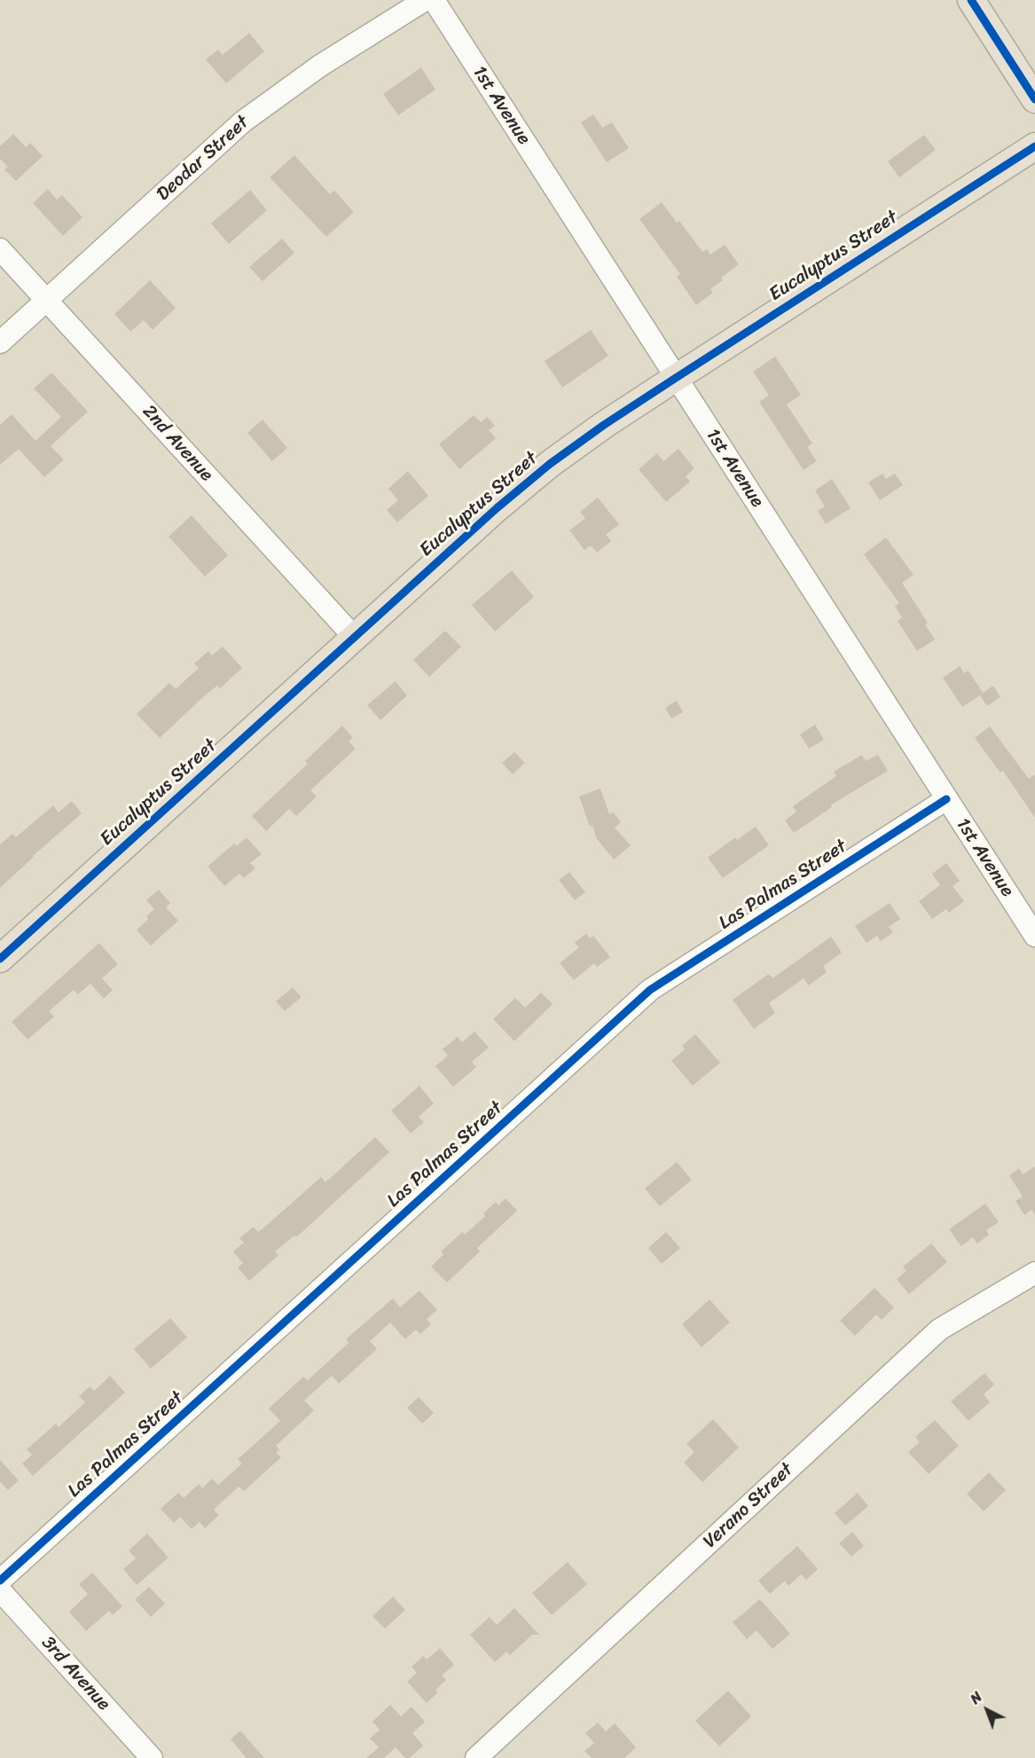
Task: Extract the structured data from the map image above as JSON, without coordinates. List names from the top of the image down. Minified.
{"streets":{"main road":["Eucalyptus Street"],"street":["1st Avenue","Deodar Street","2nd Avenue","Las Palmas Street","Verano Street","3rd Avenue"]},"crossings":[["1st Avenue","Eucalyptus Street"],["1st Avenue","Las Palmas Street"],["Deodar Street","2nd Avenue"],["Eucalyptus Street","2nd Avenue"]],"north":"top left"}
